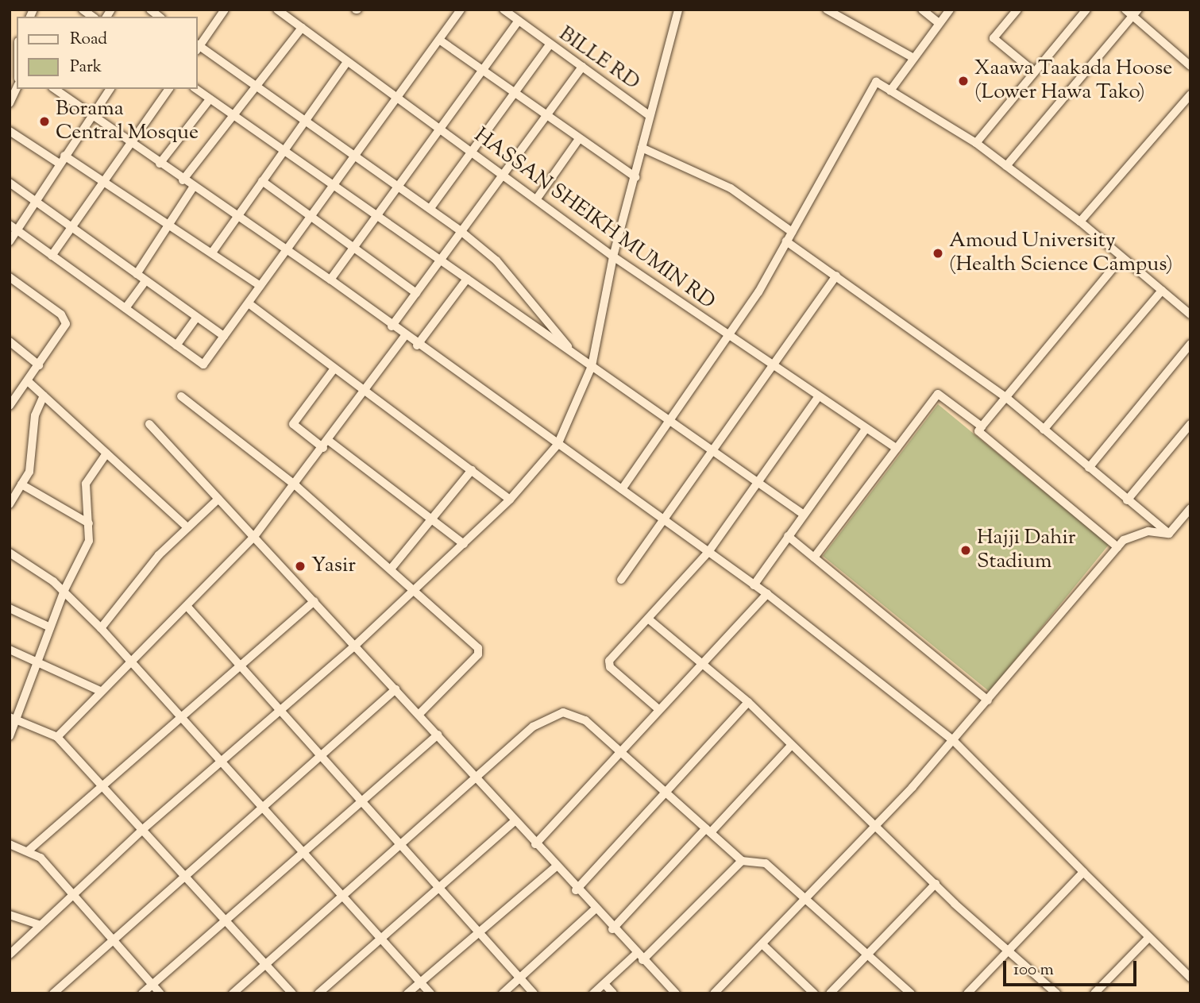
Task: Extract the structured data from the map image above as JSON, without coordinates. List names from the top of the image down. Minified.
{"streets":{"street":["BILLE RD","HASSAN SHEIKH MUMIN RD"]},"places":["Xaawa Taakada Hoose (Lower Hawa Tako)","Borama Central Mosque","Amoud University (Health Science Campus)","Hajji Dahir Stadium","Yasir"],"legend":["Road","Park"],"scale_bar":"100 m"}
